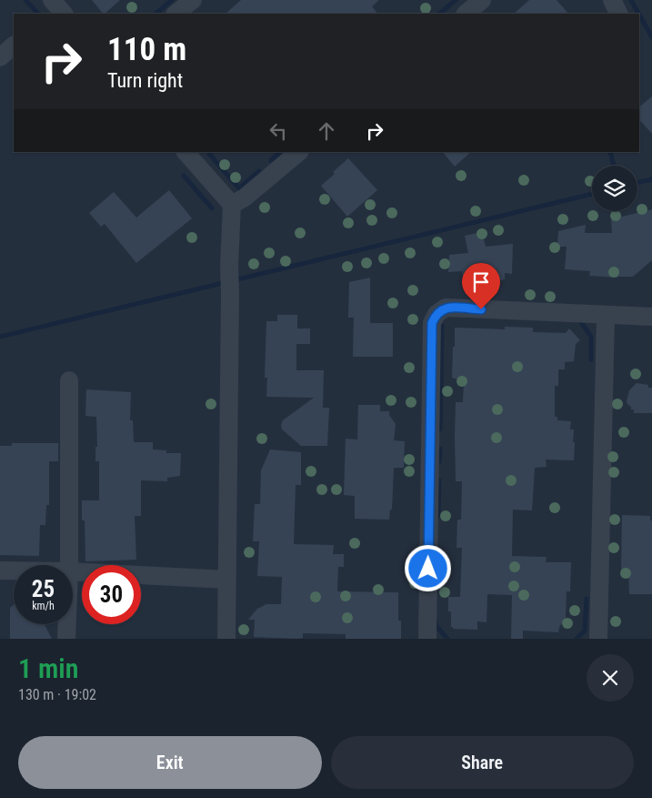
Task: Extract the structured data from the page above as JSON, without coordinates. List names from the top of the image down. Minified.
{"page":{"turn":["110 m","Turn right"],"speed":"25 km/h","limit":"30","heading":["1 min","130 m · 19:02"],"buttons":["Exit","Share"]}}
